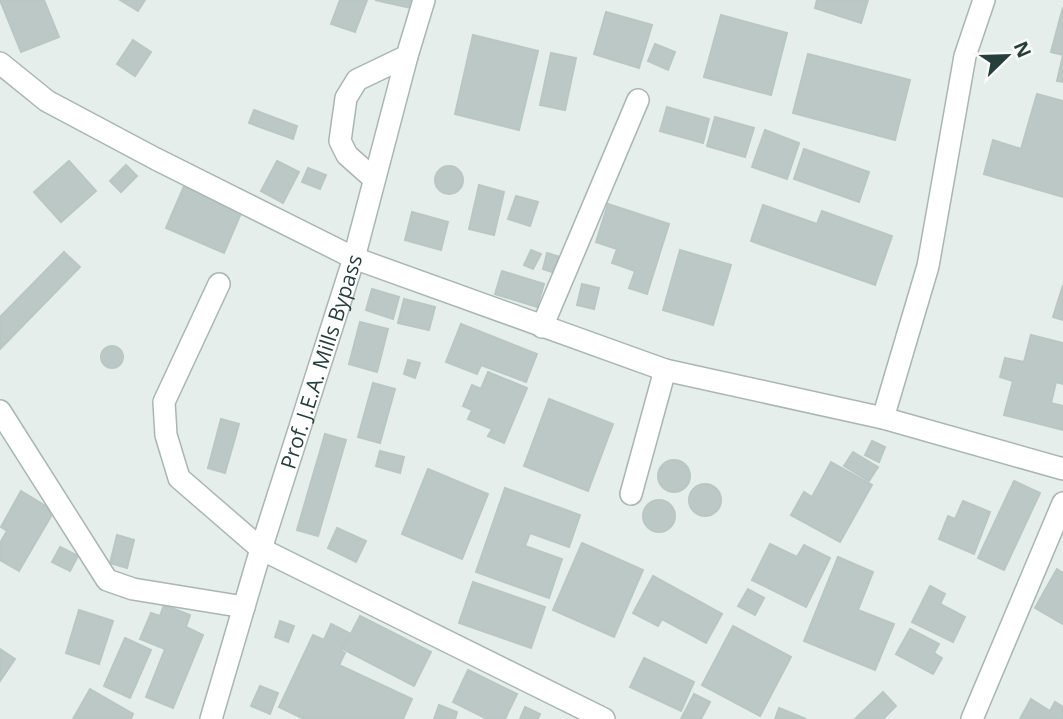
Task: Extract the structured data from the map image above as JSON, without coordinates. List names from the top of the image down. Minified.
{"streets":{"street":["Prof. J.E.A. Mills Bypass"]},"north":"top right"}
